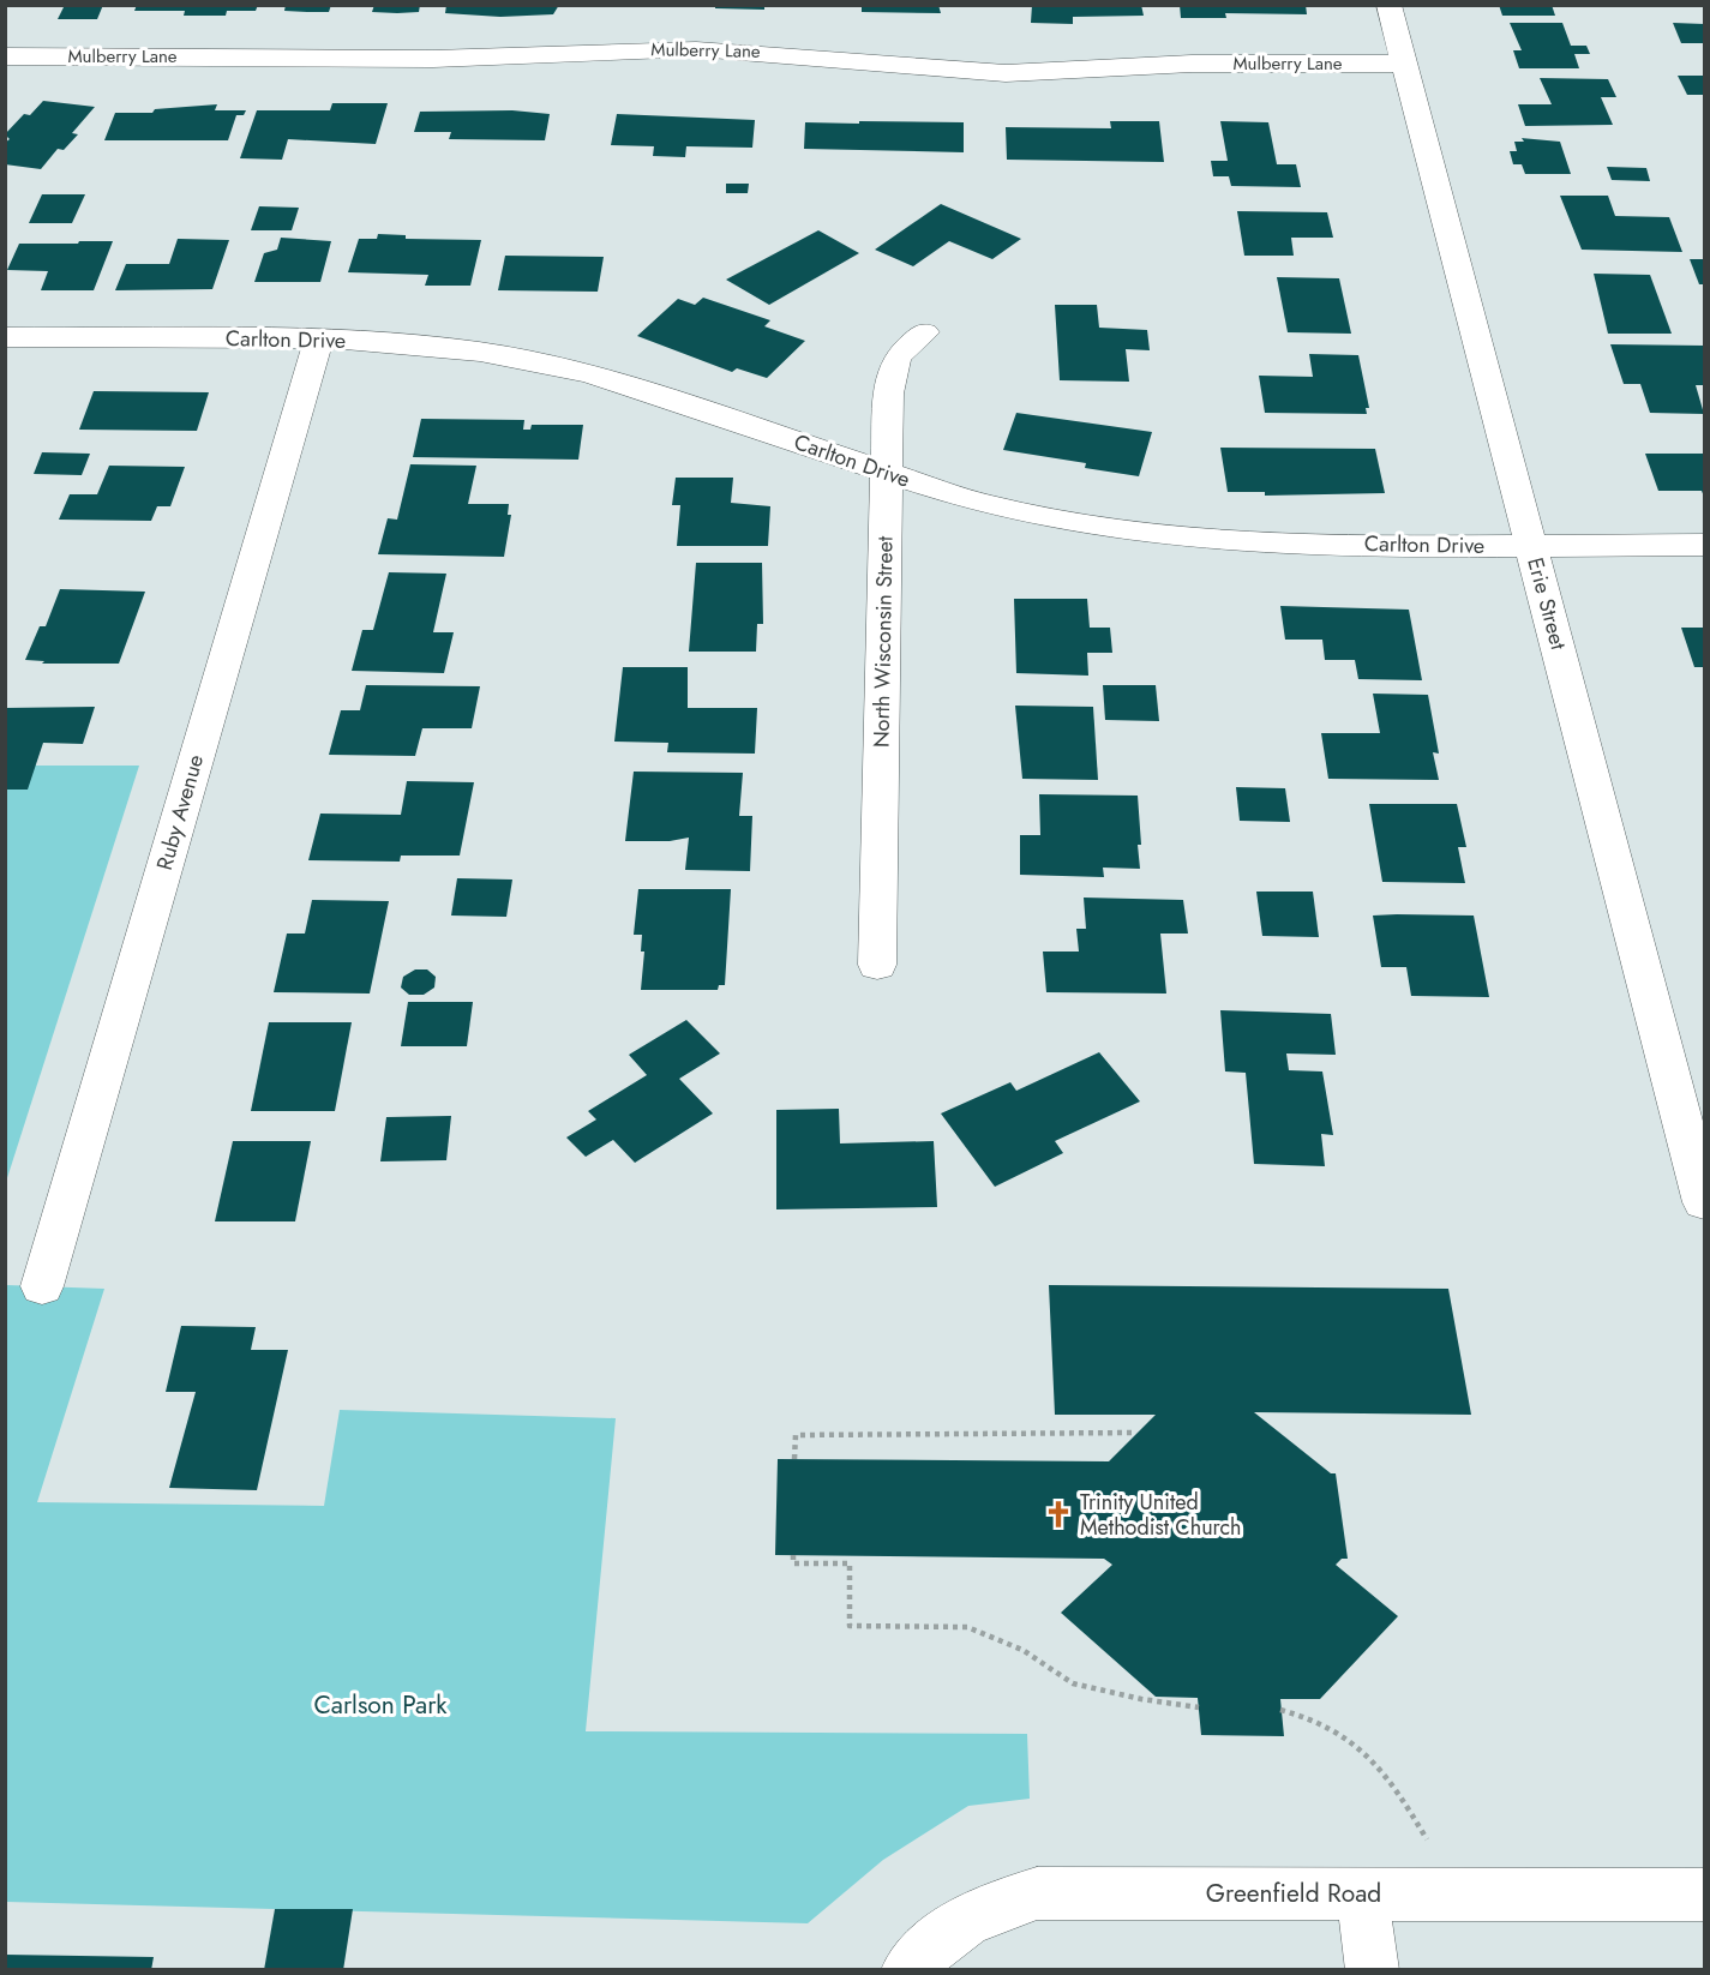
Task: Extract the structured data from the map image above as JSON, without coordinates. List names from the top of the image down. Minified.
{"streets":{"street":["Mulberry Lane","Carlton Drive","Erie Street","North Wisconsin Street","Ruby Avenue","Greenfield Road"]},"crossings":[["Mulberry Lane","Erie Street"],["Carlton Drive","Erie Street"],["Carlton Drive","North Wisconsin Street"],["Carlton Drive","Ruby Avenue"]],"parks":["Carlson Park"],"places":{"church":["Trinity United Methodist Church"]}}
